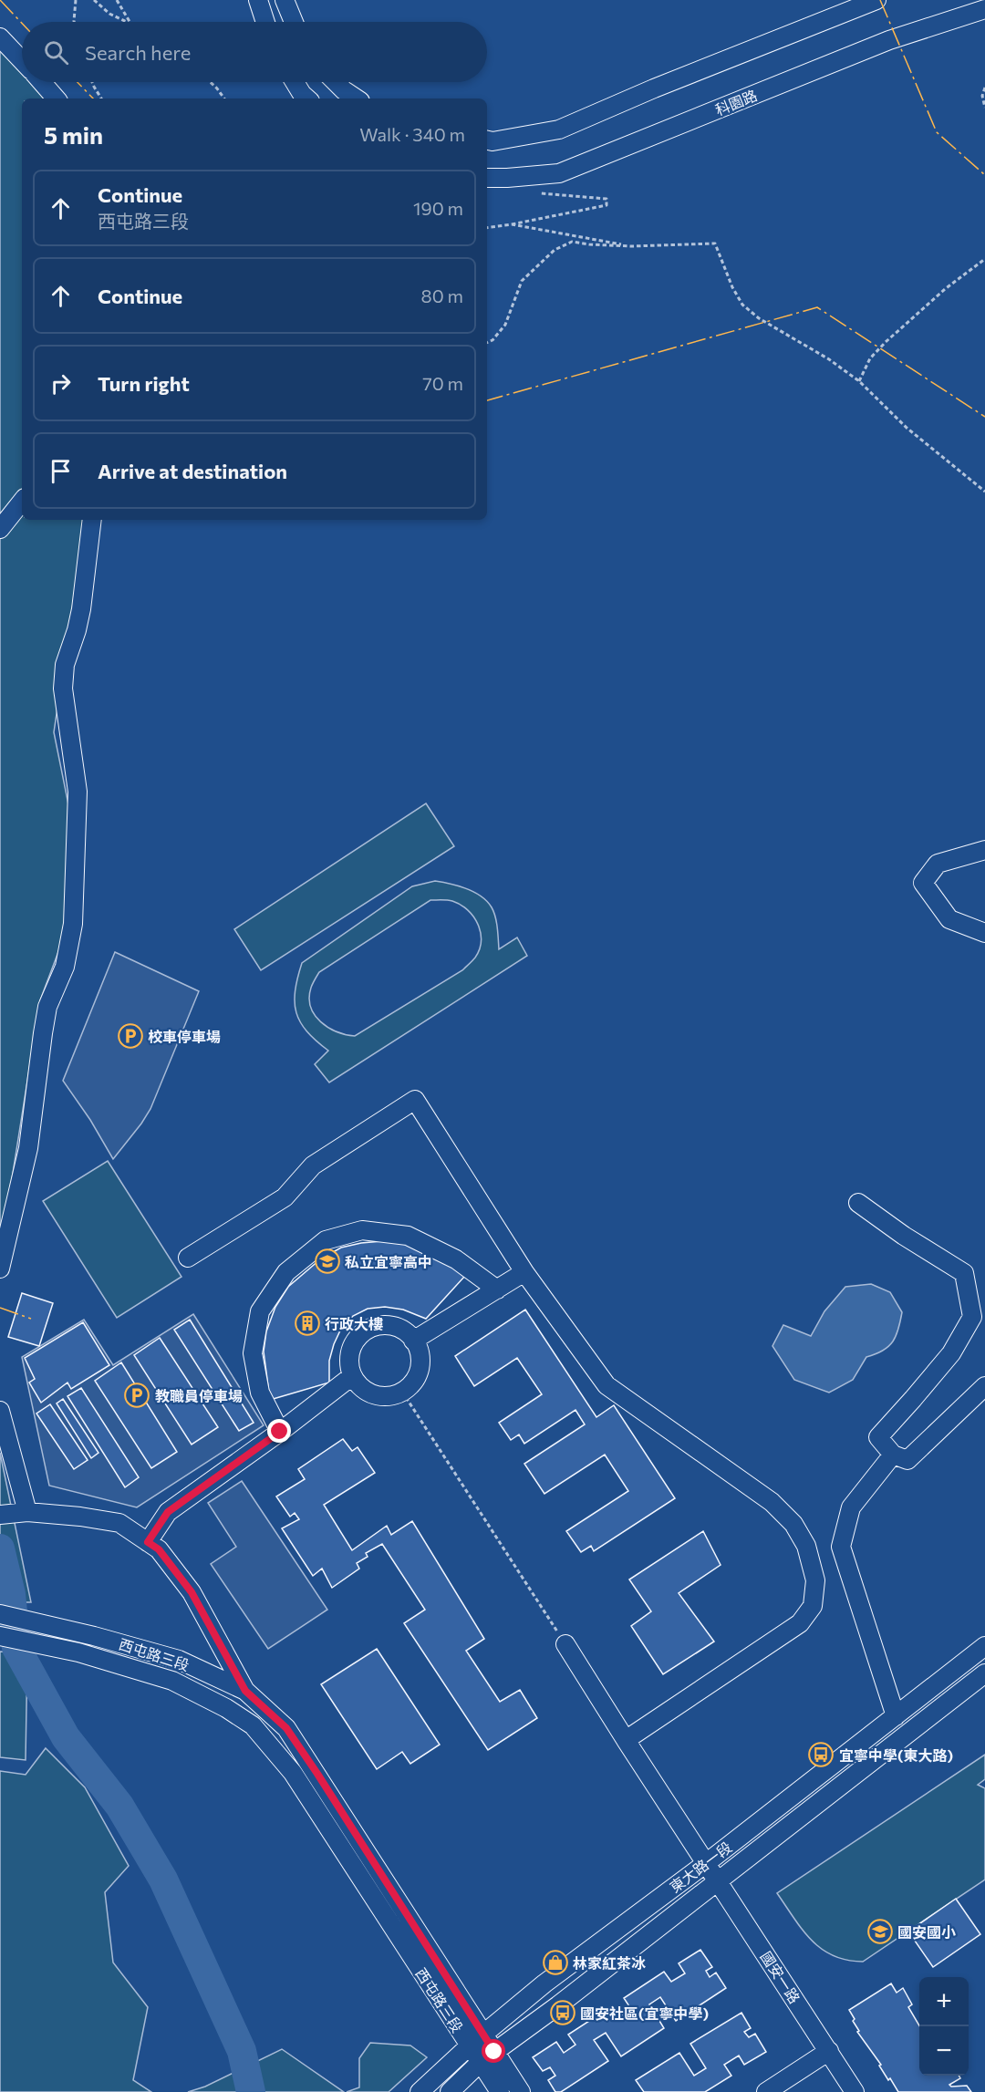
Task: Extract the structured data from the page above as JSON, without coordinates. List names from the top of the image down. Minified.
{"streets":{"street":["科園路","西屯路三段","東大路一段","國安一路"]},"crossings":[["西屯路三段","東大路一段"],["東大路一段","國安一路"]],"places":{"parking":["校車停車場","教職員停車場"],"school or university":["私立宜寧高中","國安國小"],"building":["行政大樓"],"bus stop":["宜寧中學(東大路)","國安社區(宜寧中學)"],"shop":["林家紅茶冰"]},"page":{"search":"Search here","heading":["5 min","Walk · 340 m"],"list":[["Continue","西屯路三段","190 m"],["Continue","80 m"],["Turn right","70 m"],"Arrive at destination"],"map_buttons":["+","−"]}}
